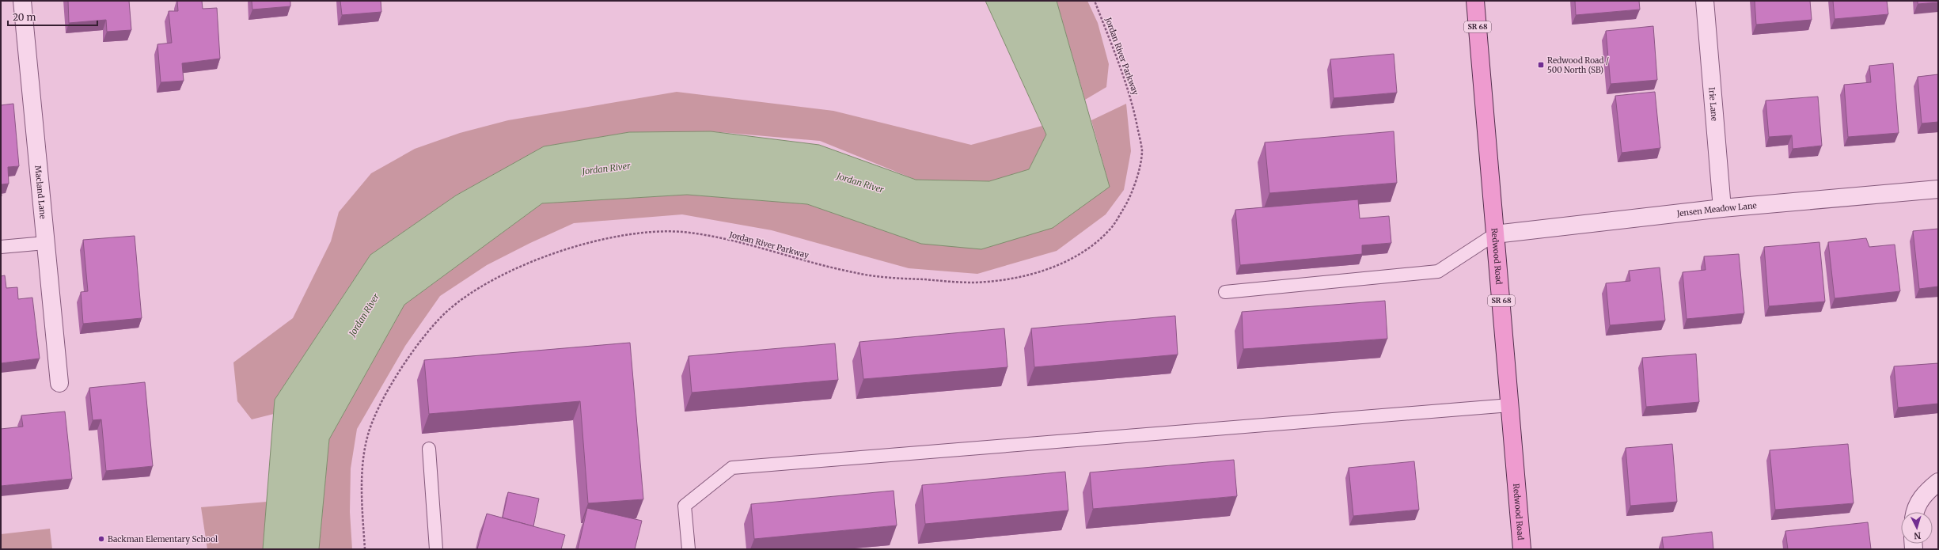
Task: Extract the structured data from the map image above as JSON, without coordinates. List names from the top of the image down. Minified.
{"streets":{"main road":["SR 68","Redwood Road"],"street":["Irie Lane","Macland Lane","Jensen Meadow Lane"],"path":["Jordan River Parkway"]},"crossings":[["Irie Lane","Jensen Meadow Lane"],["Jensen Meadow Lane","Redwood Road"]],"water":["Jordan River"],"places":{"transit":["Redwood Road / 500 North (SB)"],"other":["Backman Elementary School"]},"scale_bar":"20 m","north":"bottom"}
